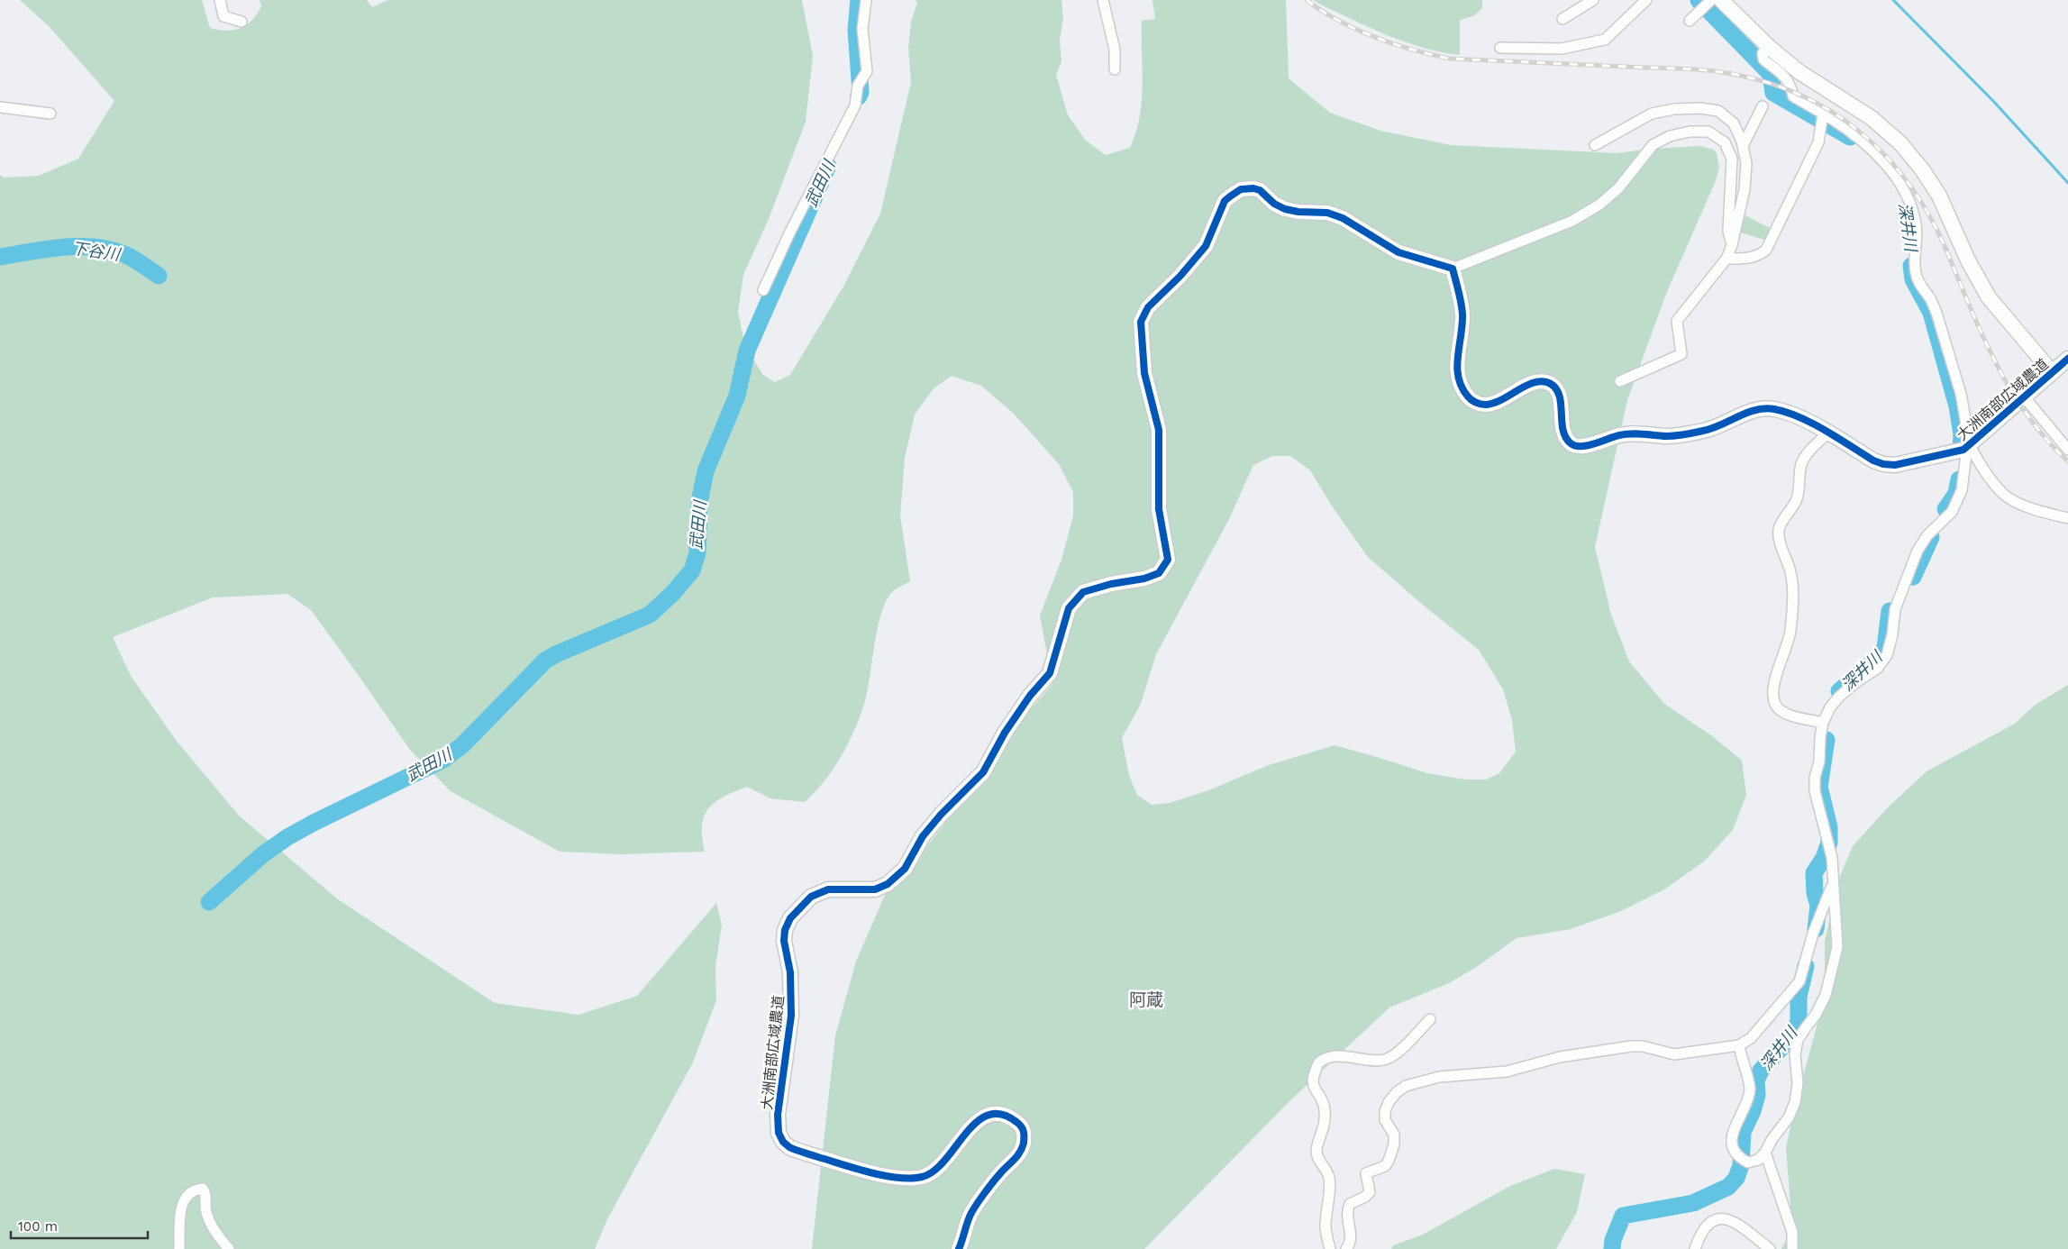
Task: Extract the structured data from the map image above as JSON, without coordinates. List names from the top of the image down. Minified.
{"streets":{"street":["大洲南部広域農道"]},"districts":["阿蔵"],"water":["武田川","深井川","下谷川"],"scale_bar":"100 m"}
